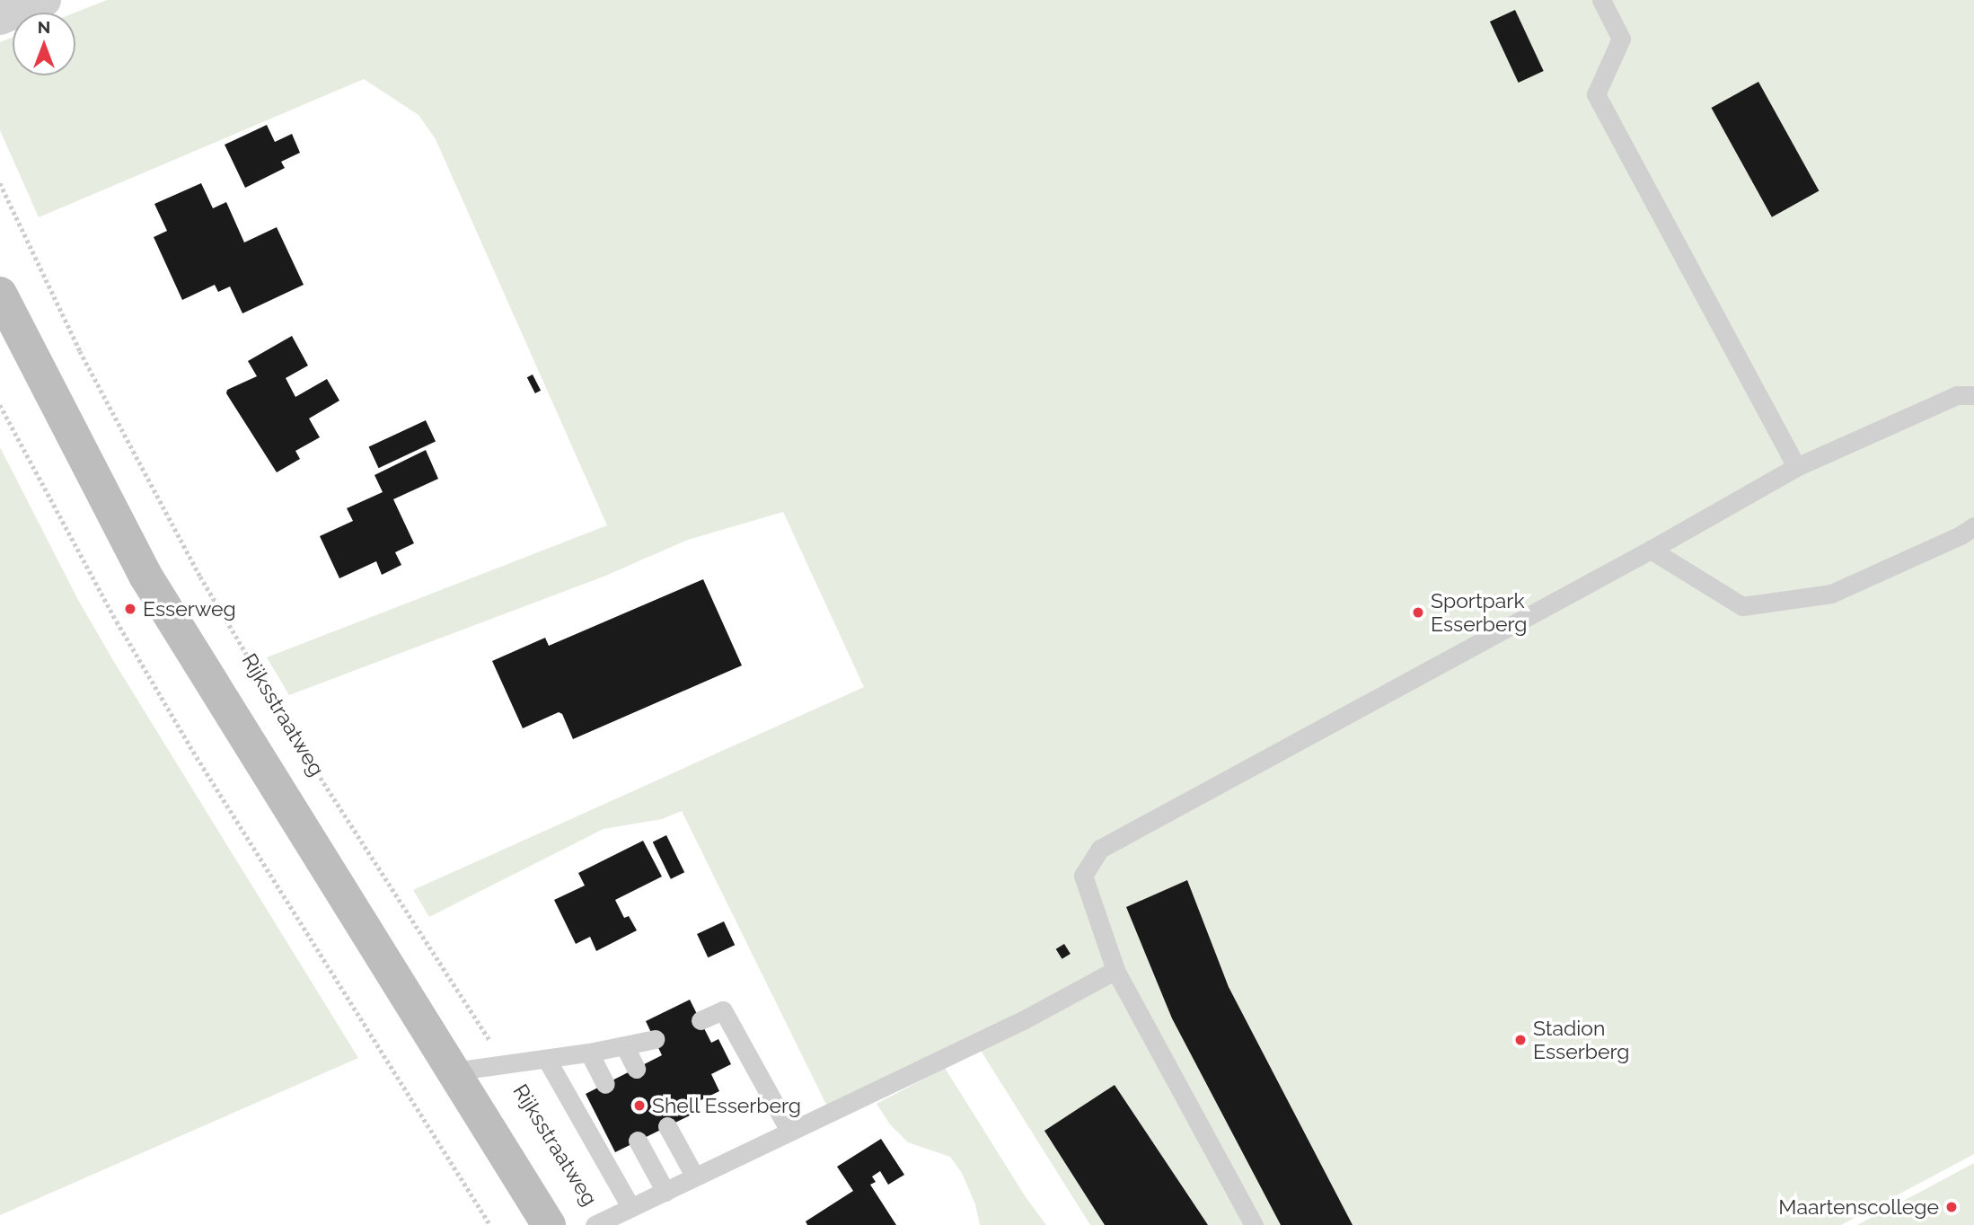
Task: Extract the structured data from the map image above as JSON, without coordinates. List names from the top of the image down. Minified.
{"streets":{"main road":["Rijksstraatweg"]},"places":["Esserweg","Sportpark Esserberg","Stadion Esserberg","Shell Esserberg","Maartenscollege"],"north":"top"}
